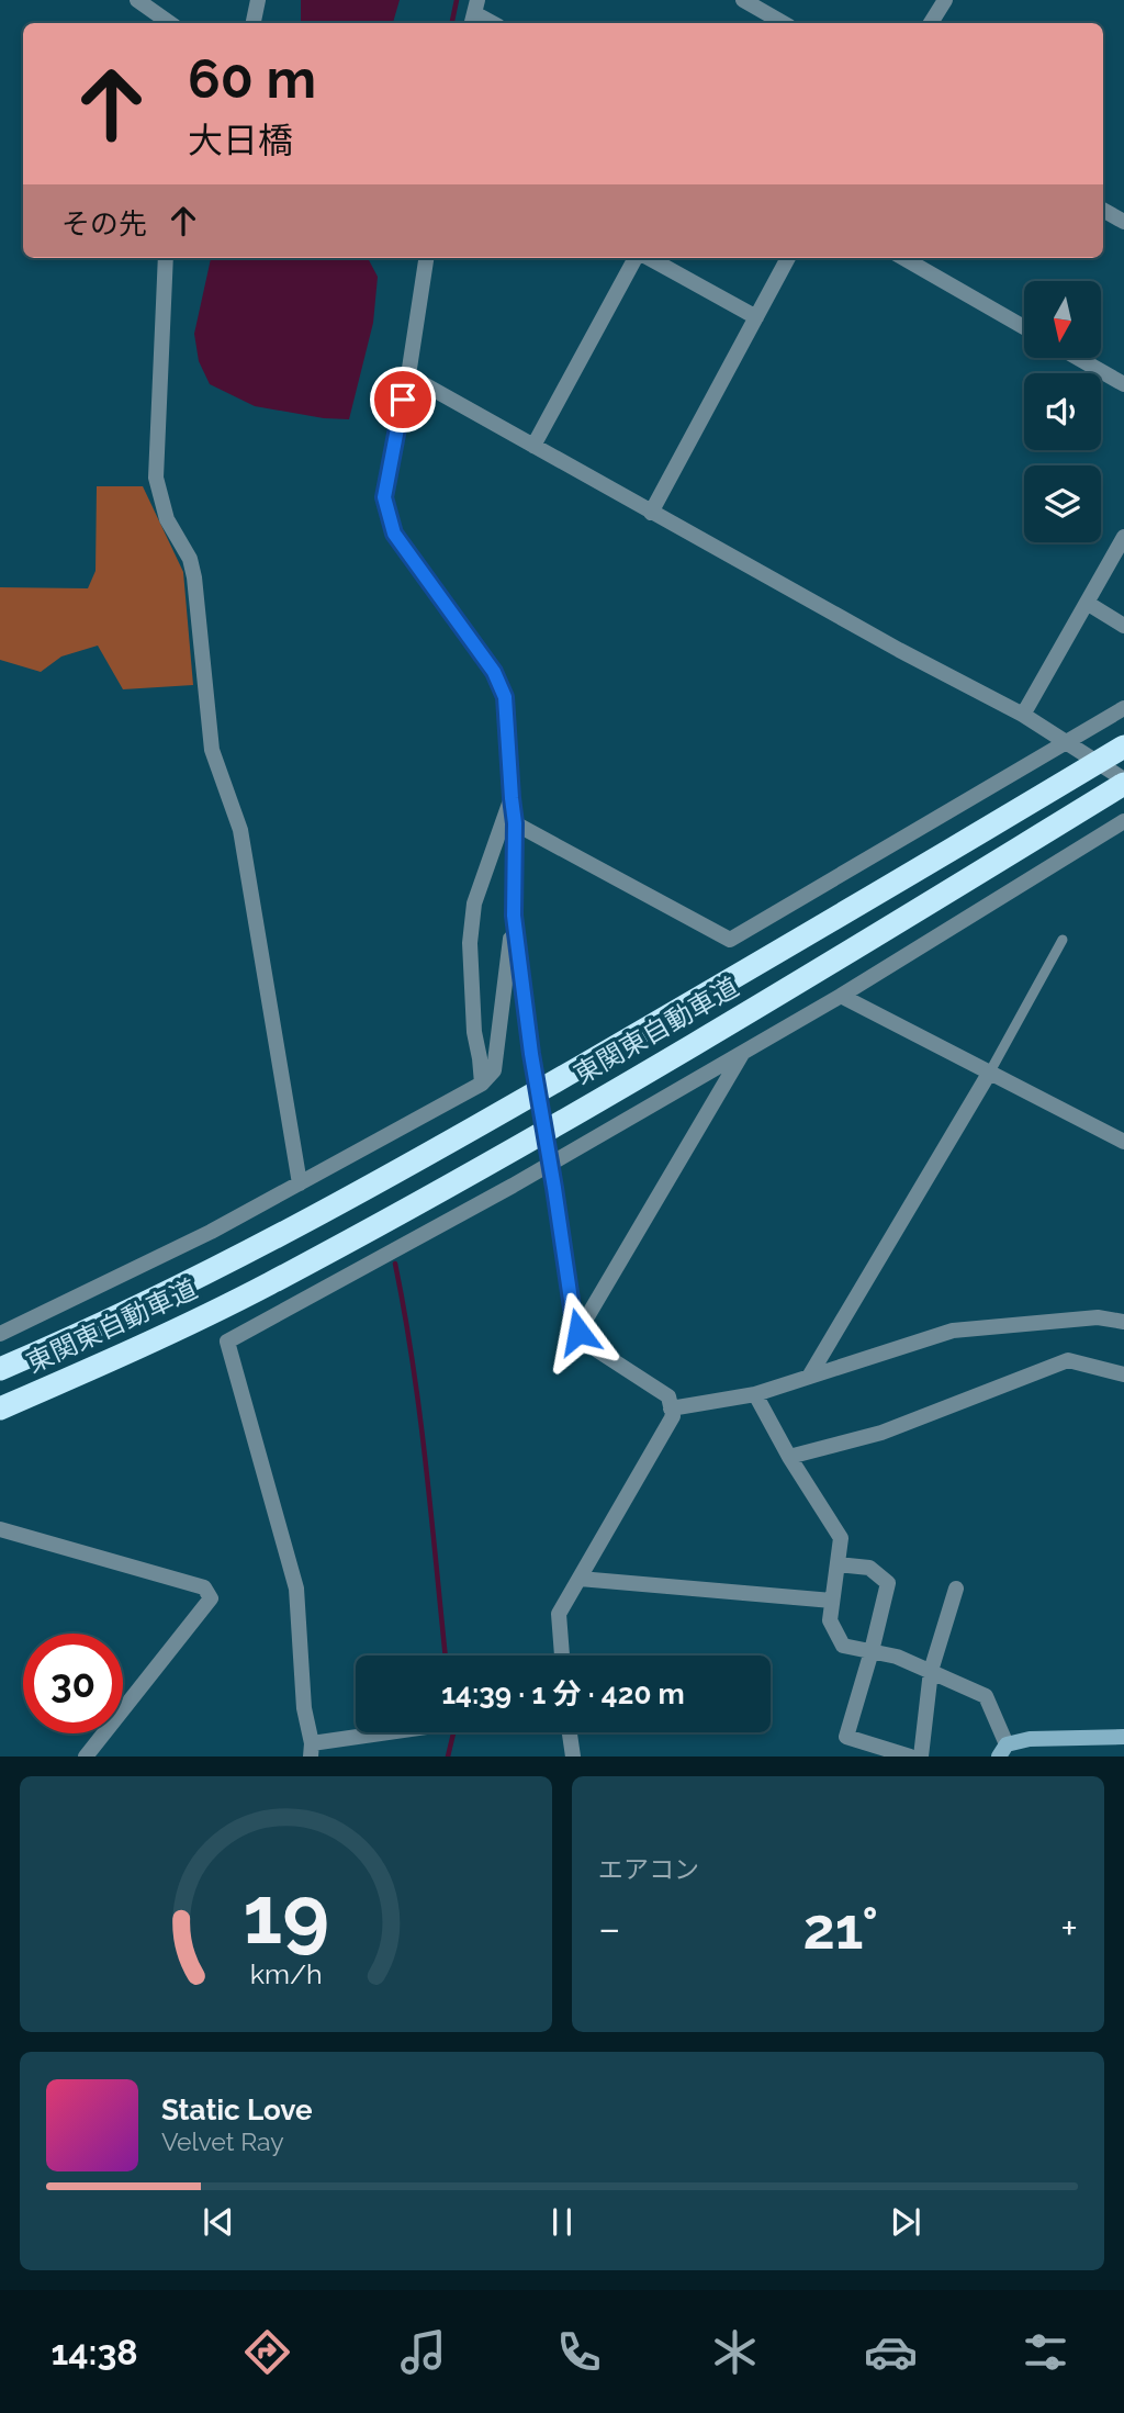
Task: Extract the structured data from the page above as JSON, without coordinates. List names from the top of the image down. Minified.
{"streets":{"highway":["東関東自動車道"]},"north":"bottom","page":{"turn":["60 m","大日橋"],"then":"その先","limit":"30","trip":"14:39 · 1 分 · 420 m","tile":"エアコン","heat":["−","21°","+"],"song":["Static Love","Velvet Ray"],"tabs":"14:38","gauge":["19","km/h"]}}
